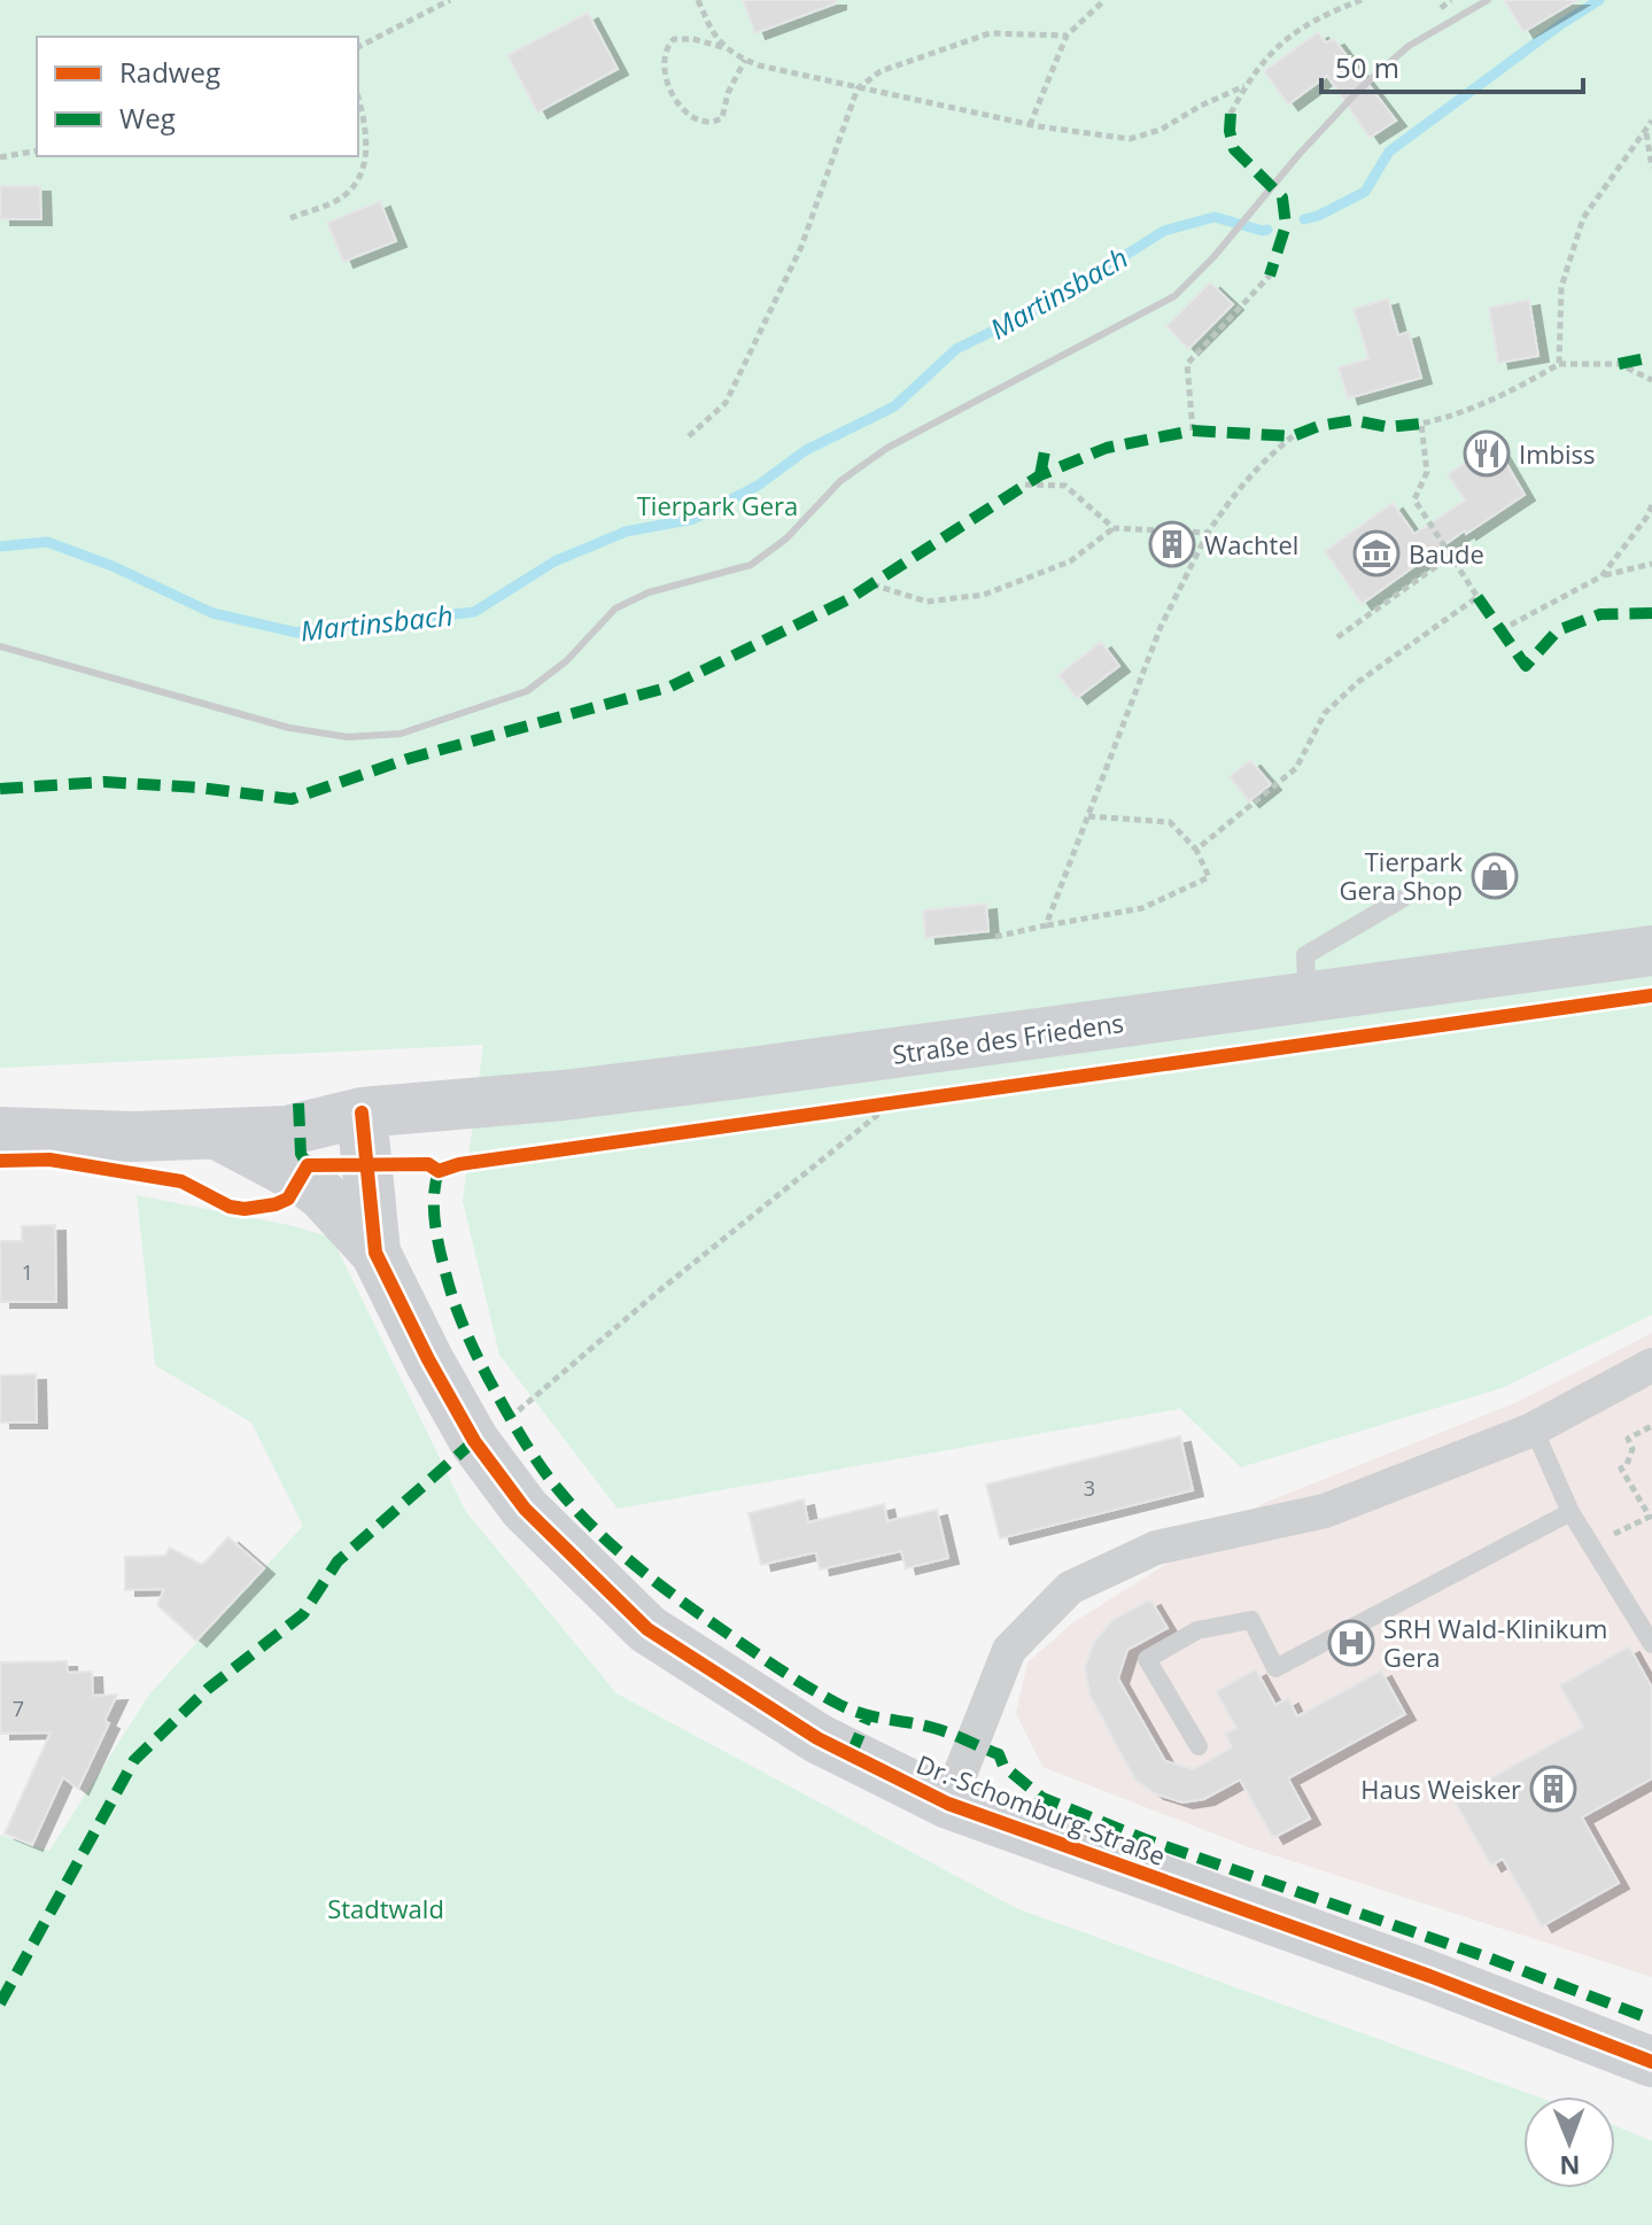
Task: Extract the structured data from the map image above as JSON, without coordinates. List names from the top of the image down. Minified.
{"streets":{"main road":["Straße des Friedens","Dr.-Schomburg-Straße"]},"crossings":[["Straße des Friedens","Dr.-Schomburg-Straße"]],"water":["Martinsbach"],"parks":["Tierpark Gera","Stadtwald"],"places":{"restaurant":["Imbiss"],"building":["Wachtel","Haus Weisker"],"museum":["Baude"],"shop":["Tierpark Gera Shop"],"hospital":["SRH Wald-Klinikum Gera"]},"house_numbers":["1","3","7"],"legend":["Radweg","Weg"],"scale_bar":"50 m","north":"bottom"}
